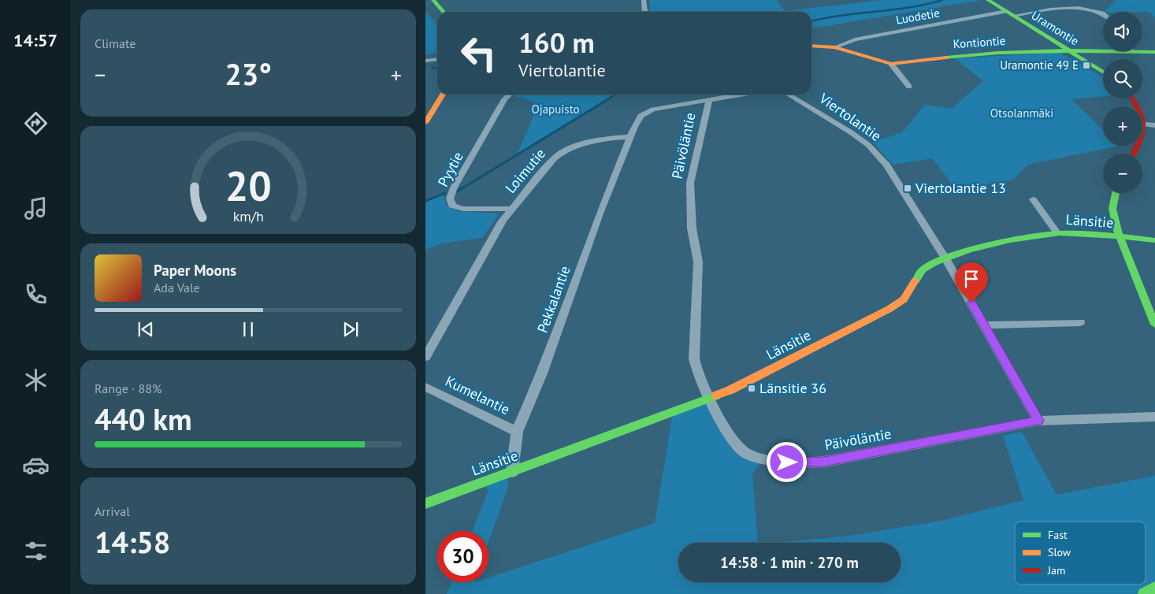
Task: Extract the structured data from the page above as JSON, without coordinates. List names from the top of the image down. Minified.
{"streets":{"street":["Luodetie","Uramontie","Kontiontie","Viertolantie","Päivöläntie","Pyytie","Loimutie","Länsitie","Pekkalantie","Kumelantie"]},"crossings":[["Luodetie","Uramontie"],["Luodetie","Kontiontie"],["Uramontie","Kontiontie"],["Viertolantie","Päivöläntie"],["Viertolantie","Länsitie"],["Päivöläntie","Länsitie"],["Pyytie","Loimutie"],["Loimutie","Pekkalantie"],["Länsitie","Pekkalantie"],["Pekkalantie","Kumelantie"]],"parks":["Ojapuisto","Otsolanmäki"],"places":{"transit":["Uramontie 49 E","Viertolantie 13","Länsitie 36"]},"legend":["Fast","Slow","Jam"],"page":{"tabs":"14:57","tile":["Climate",["Range · 88%","440 km"],["Arrival","14:58"]],"map_buttons":["+","−"],"turn":["160 m","Viertolantie"],"heat":["−","23°","+"],"song":["Paper Moons","Ada Vale"],"limit":"30","trip":"14:58 · 1 min · 270 m","gauge":["20","km/h"]}}
